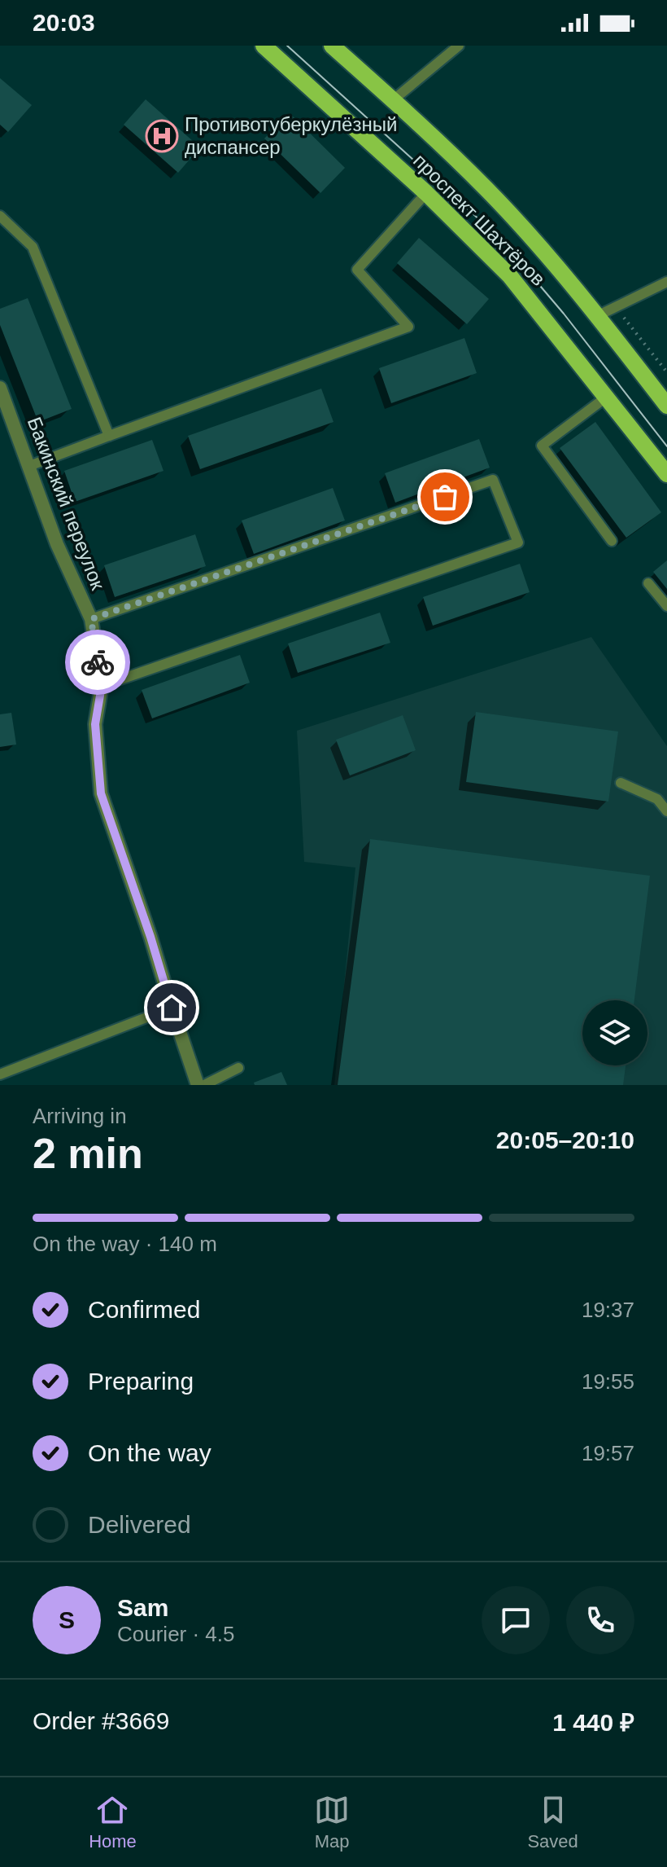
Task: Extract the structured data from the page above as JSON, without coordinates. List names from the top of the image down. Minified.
{"streets":{"main road":["проспект Шахтёров"],"street":["Бакинский переулок"]},"places":{"hospital":["Противотуберкулёзный диспансер"]},"page":{"status":"20:03","heading":["2 min","Arriving in","20:05–20:10"],"panel":["Sam","Courier · 4.5","Order #3669","1 440 ₽"],"bar":"On the way · 140 m","list":[["Confirmed","19:37"],["Preparing","19:55"],["On the way","19:57"],"Delivered"],"round":"S","tabs":["Home","Map","Saved"]}}
